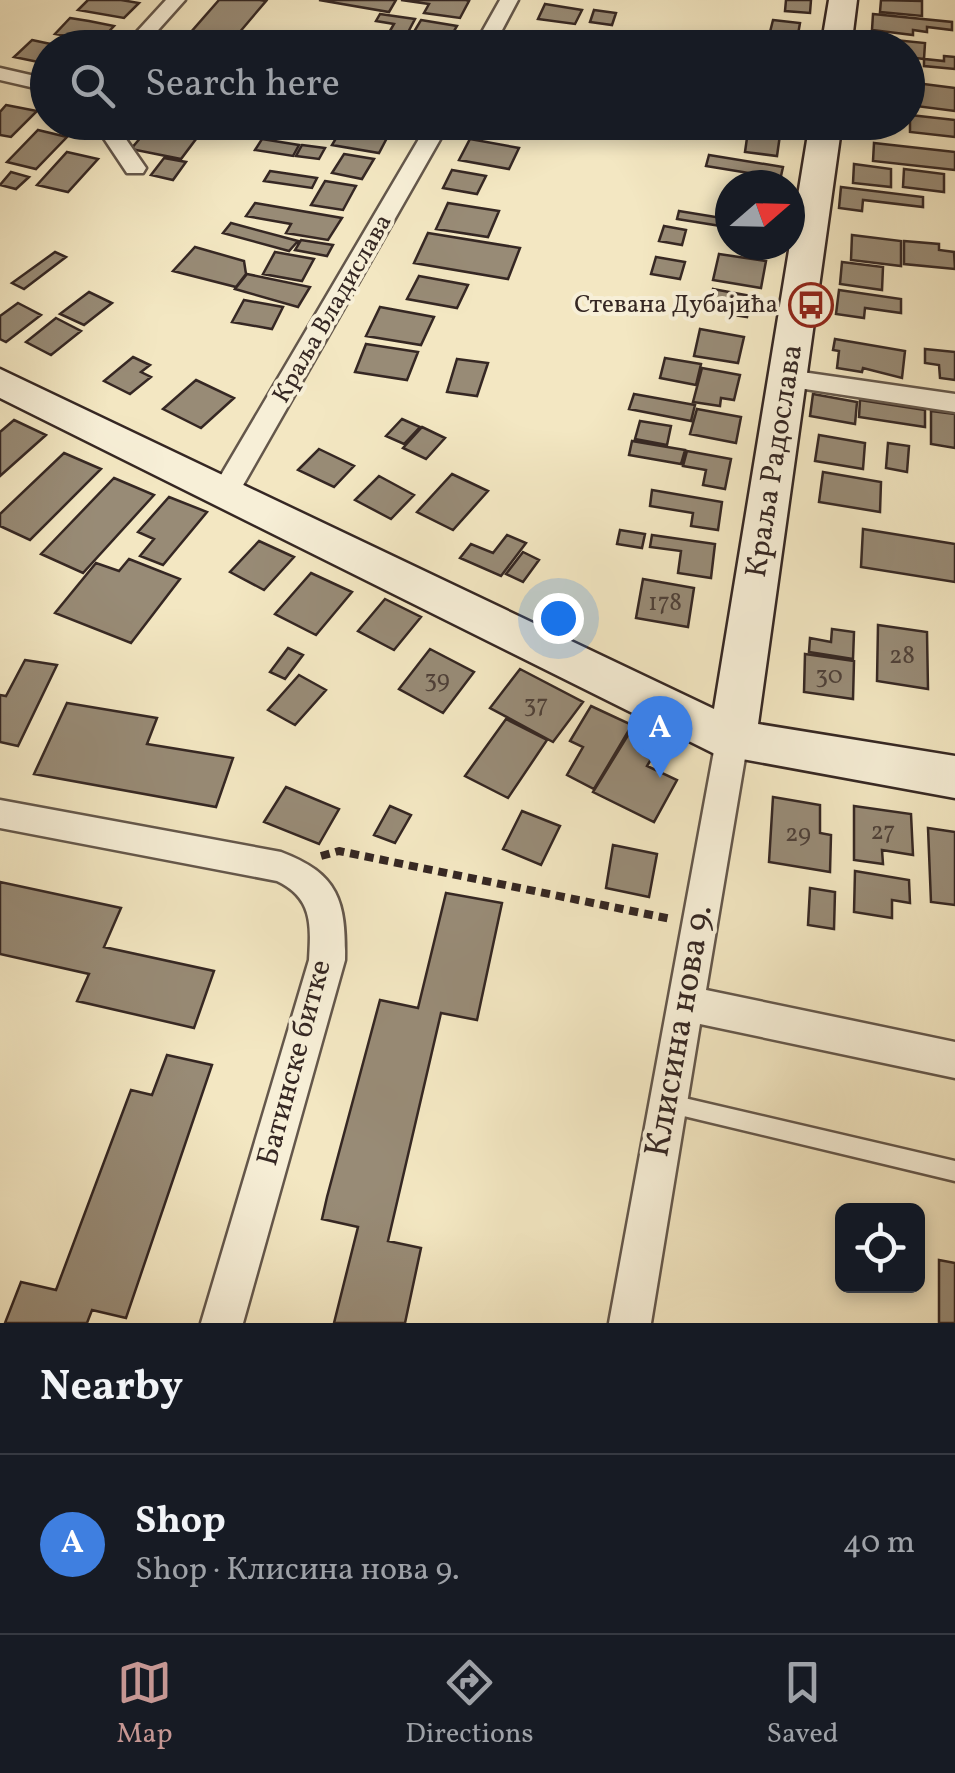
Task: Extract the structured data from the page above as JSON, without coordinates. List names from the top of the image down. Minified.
{"streets":{"street":["Краља Владислава","Краља Радослава","Клисина нова 9.","Батинске битке"]},"crossings":[["Краља Радослава","Клисина нова 9."]],"places":{"bus stop":["Стевана Дубајића"]},"house_numbers":["178","28","30","39","37","27","29"],"north":"right","page":{"search":"Search here","pins":"A","heading":"Nearby","list":[{"mark":"A","name":"Shop","note":"Shop · Клисина нова 9.","value":"40 m"}],"nav":["Map","Directions","Saved"]}}
